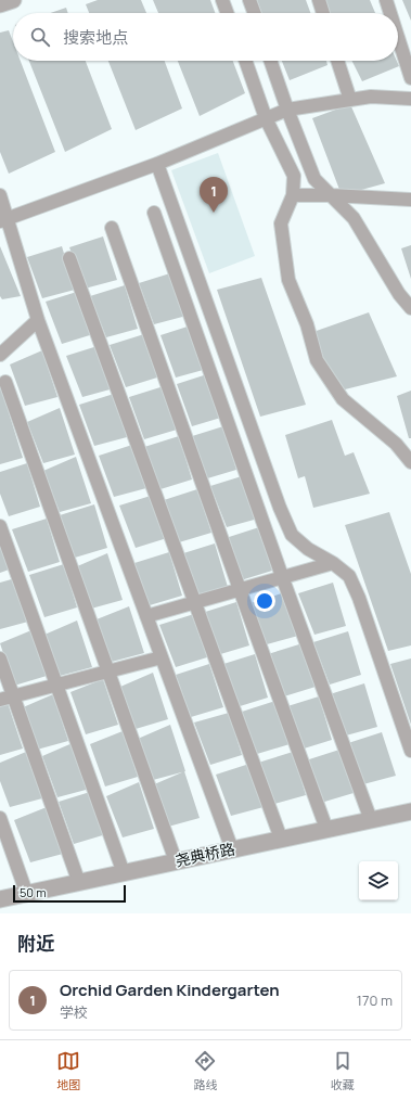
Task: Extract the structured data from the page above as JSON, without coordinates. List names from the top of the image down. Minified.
{"streets":{"street":["尧典桥路"]},"scale_bar":"50 m","page":{"search":"搜索地点","pins":"1","scale":"50 m","heading":"附近","list":[{"mark":"1","name":"Orchid Garden Kindergarten","note":"学校","value":"170 m"}],"nav":["地图","路线","收藏"]}}
